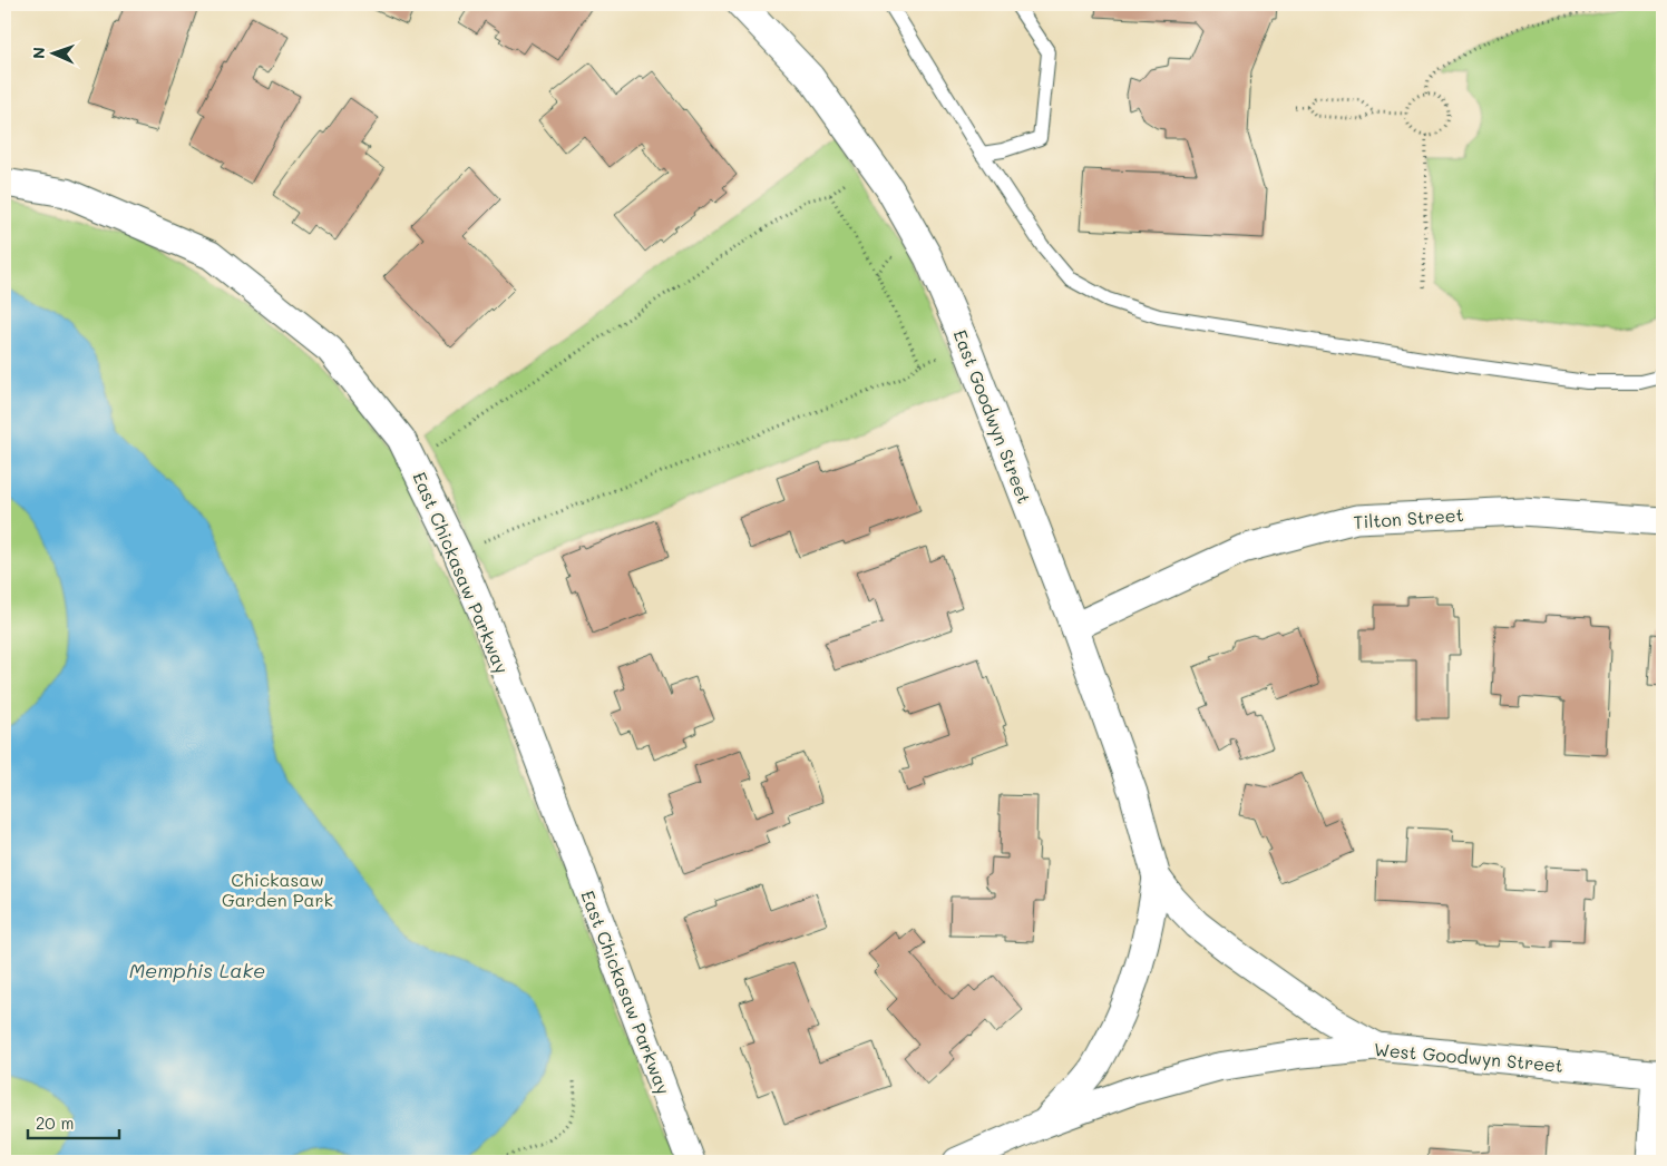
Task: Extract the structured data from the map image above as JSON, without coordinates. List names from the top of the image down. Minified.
{"streets":{"street":["East Goodwyn Street","Tilton Street","East Chickasaw Parkway","West Goodwyn Street"]},"crossings":[["East Goodwyn Street","Tilton Street"],["East Goodwyn Street","West Goodwyn Street"]],"water":["Memphis Lake"],"parks":["Chickasaw Garden Park"],"scale_bar":"20 m","north":"left"}
